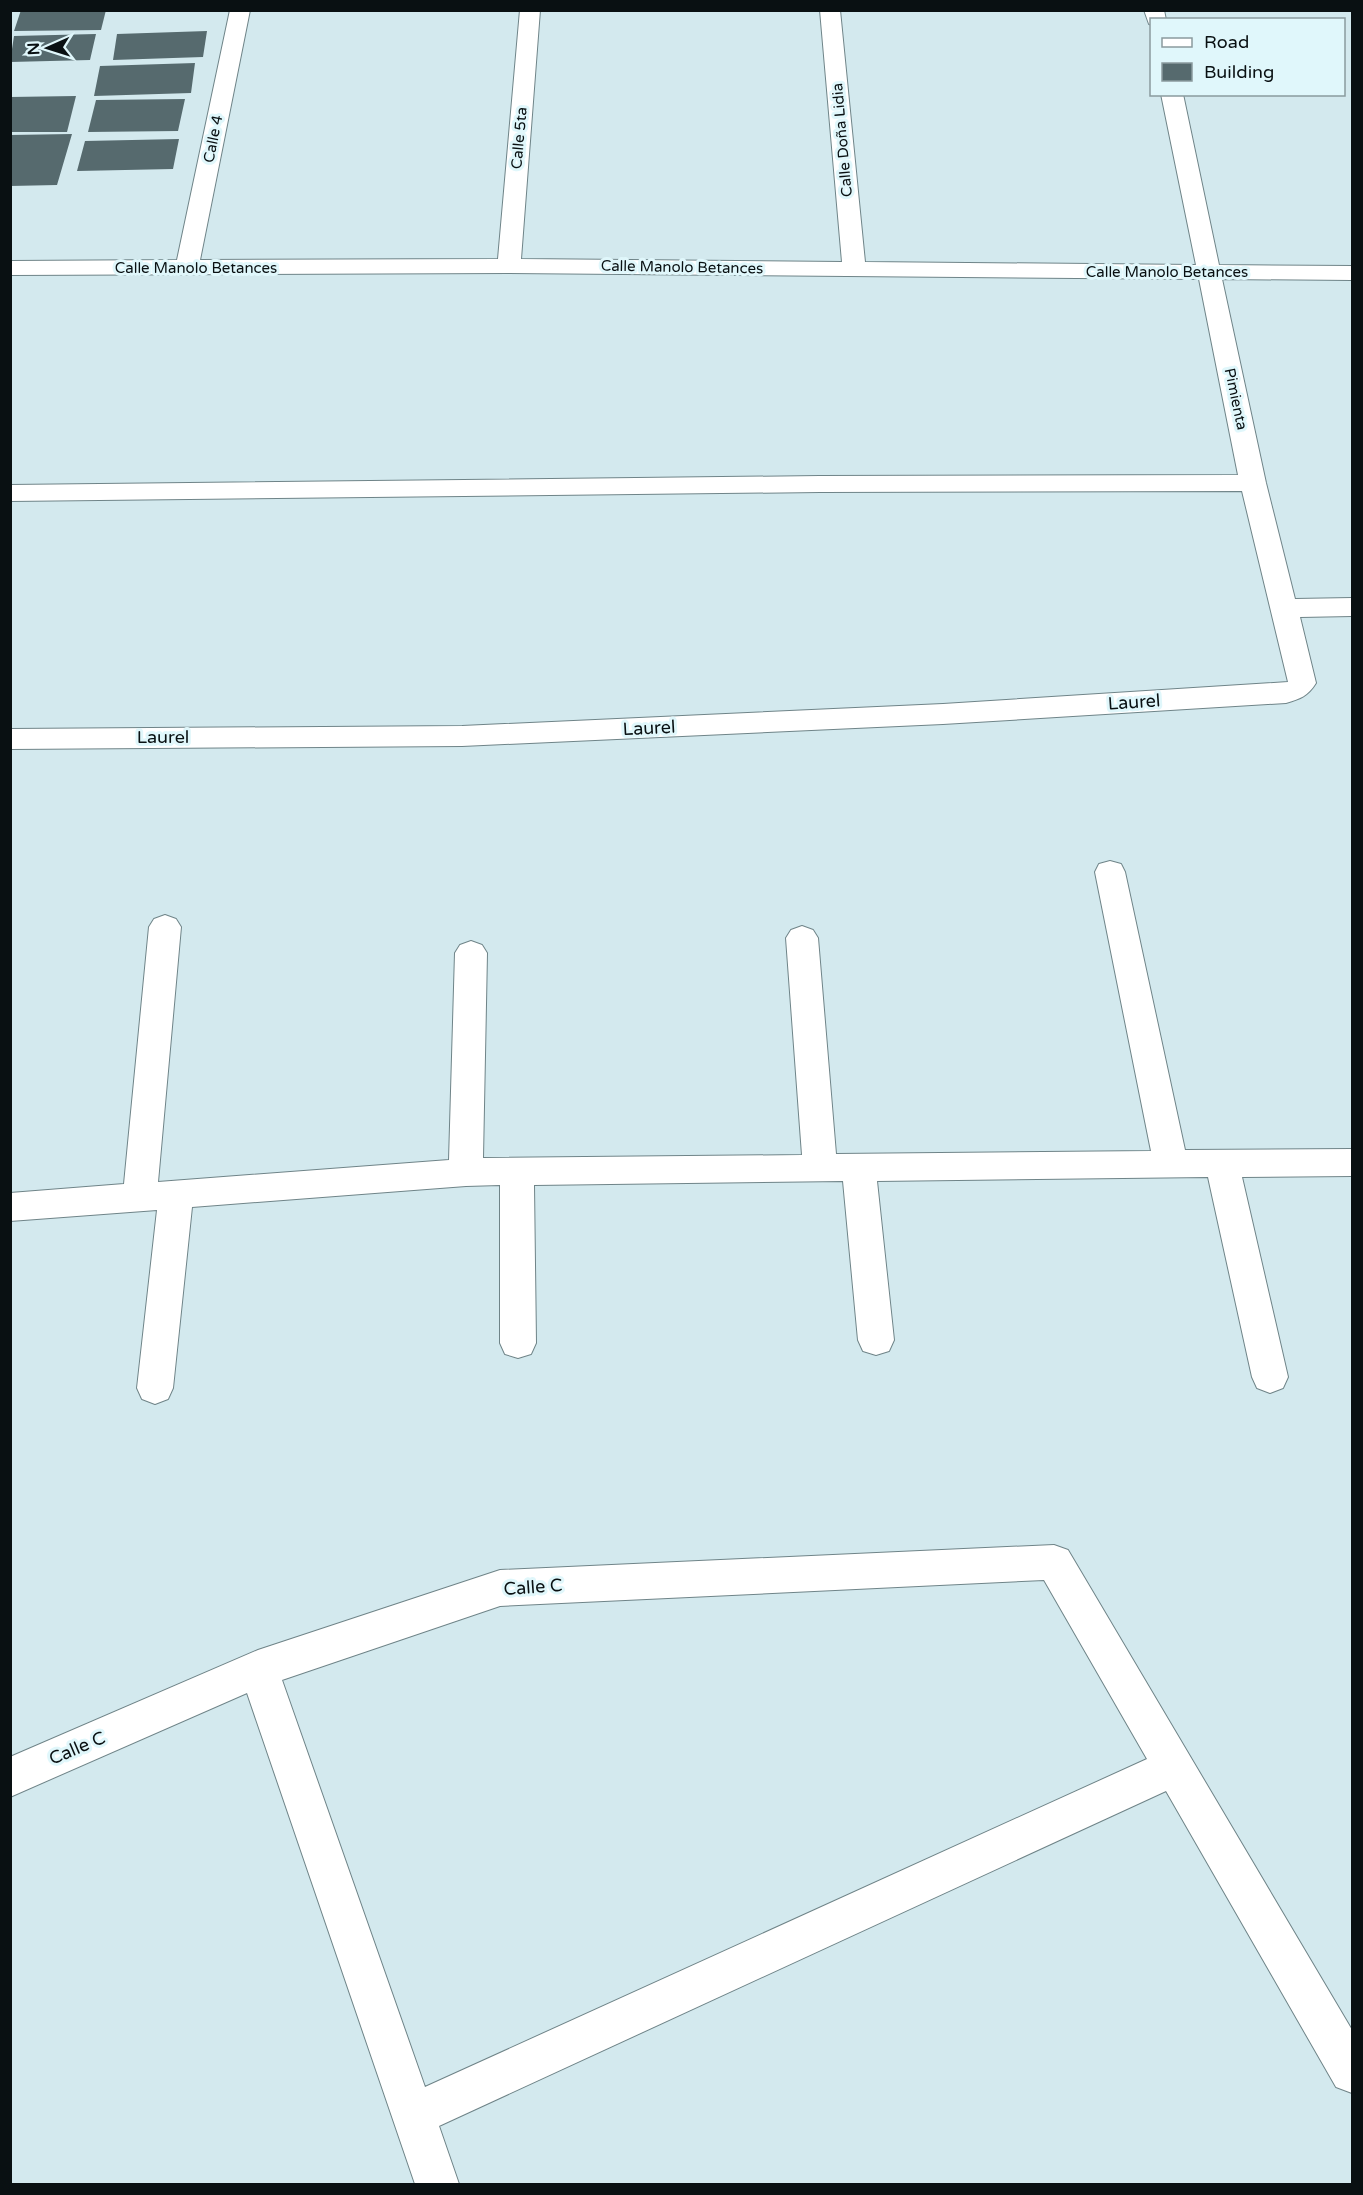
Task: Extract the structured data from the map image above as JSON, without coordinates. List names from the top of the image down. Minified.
{"streets":{"street":["Calle 5ta","Calle 4","Calle Doña Lidia","Calle Manolo Betances","Pimienta","Laurel","Calle C"]},"crossings":[["Calle 5ta","Calle Manolo Betances"],["Calle 4","Calle Manolo Betances"],["Calle Doña Lidia","Calle Manolo Betances"],["Calle Manolo Betances","Pimienta"],["Pimienta","Laurel"]],"legend":["Road","Building"],"north":"left"}
